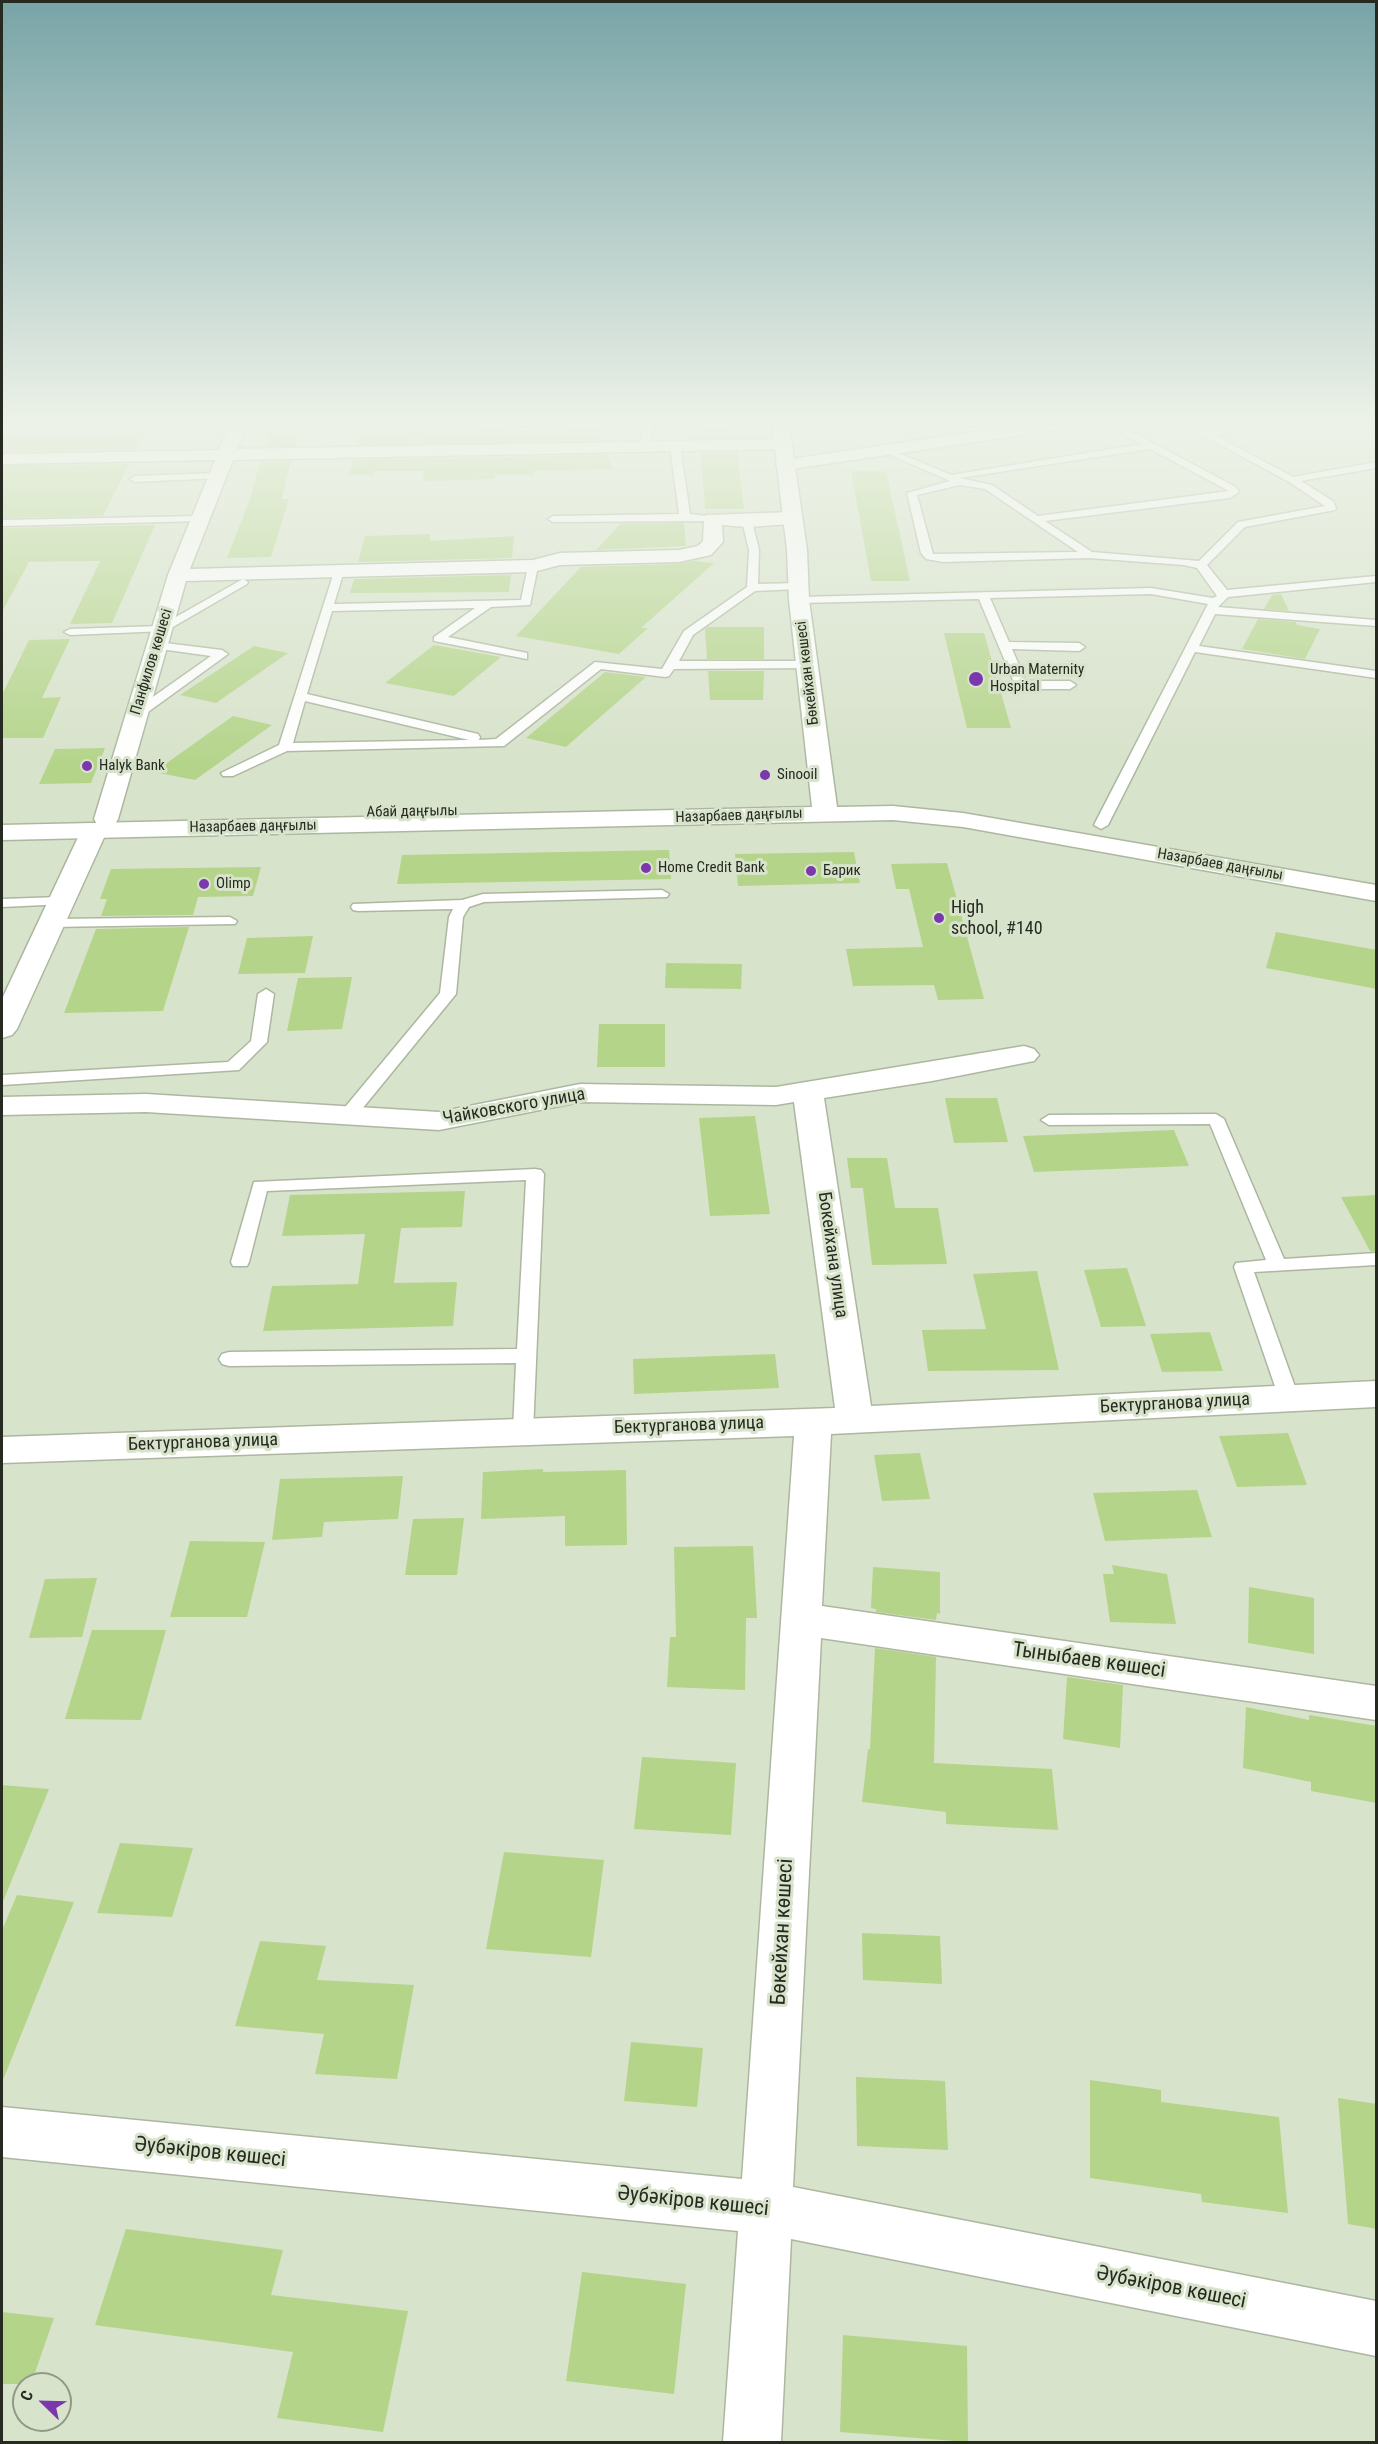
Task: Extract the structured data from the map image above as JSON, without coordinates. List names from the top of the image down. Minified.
{"streets":{"street":["Панфилов көшесі","Бөкейхан көшесі","Назарбаев даңғылы","Чайковского улица","Бокейхана улица","Бектурганова улица","Тыныбаев көшесі","Әубәкіров көшесі"]},"crossings":[["Панфилов көшесі","Назарбаев даңғылы"],["Бөкейхан көшесі","Назарбаев даңғылы"],["Бөкейхан көшесі","Бокейхана улица"],["Бөкейхан көшесі","Бектурганова улица"],["Бөкейхан көшесі","Тыныбаев көшесі"],["Бөкейхан көшесі","Әубәкіров көшесі"],["Чайковского улица","Бокейхана улица"],["Бокейхана улица","Бектурганова улица"]],"places":["Urban Maternity Hospital","Halyk Bank","Sinooil","Home Credit Bank","Барик","Olimp","High school, #140"],"north":"top left"}
